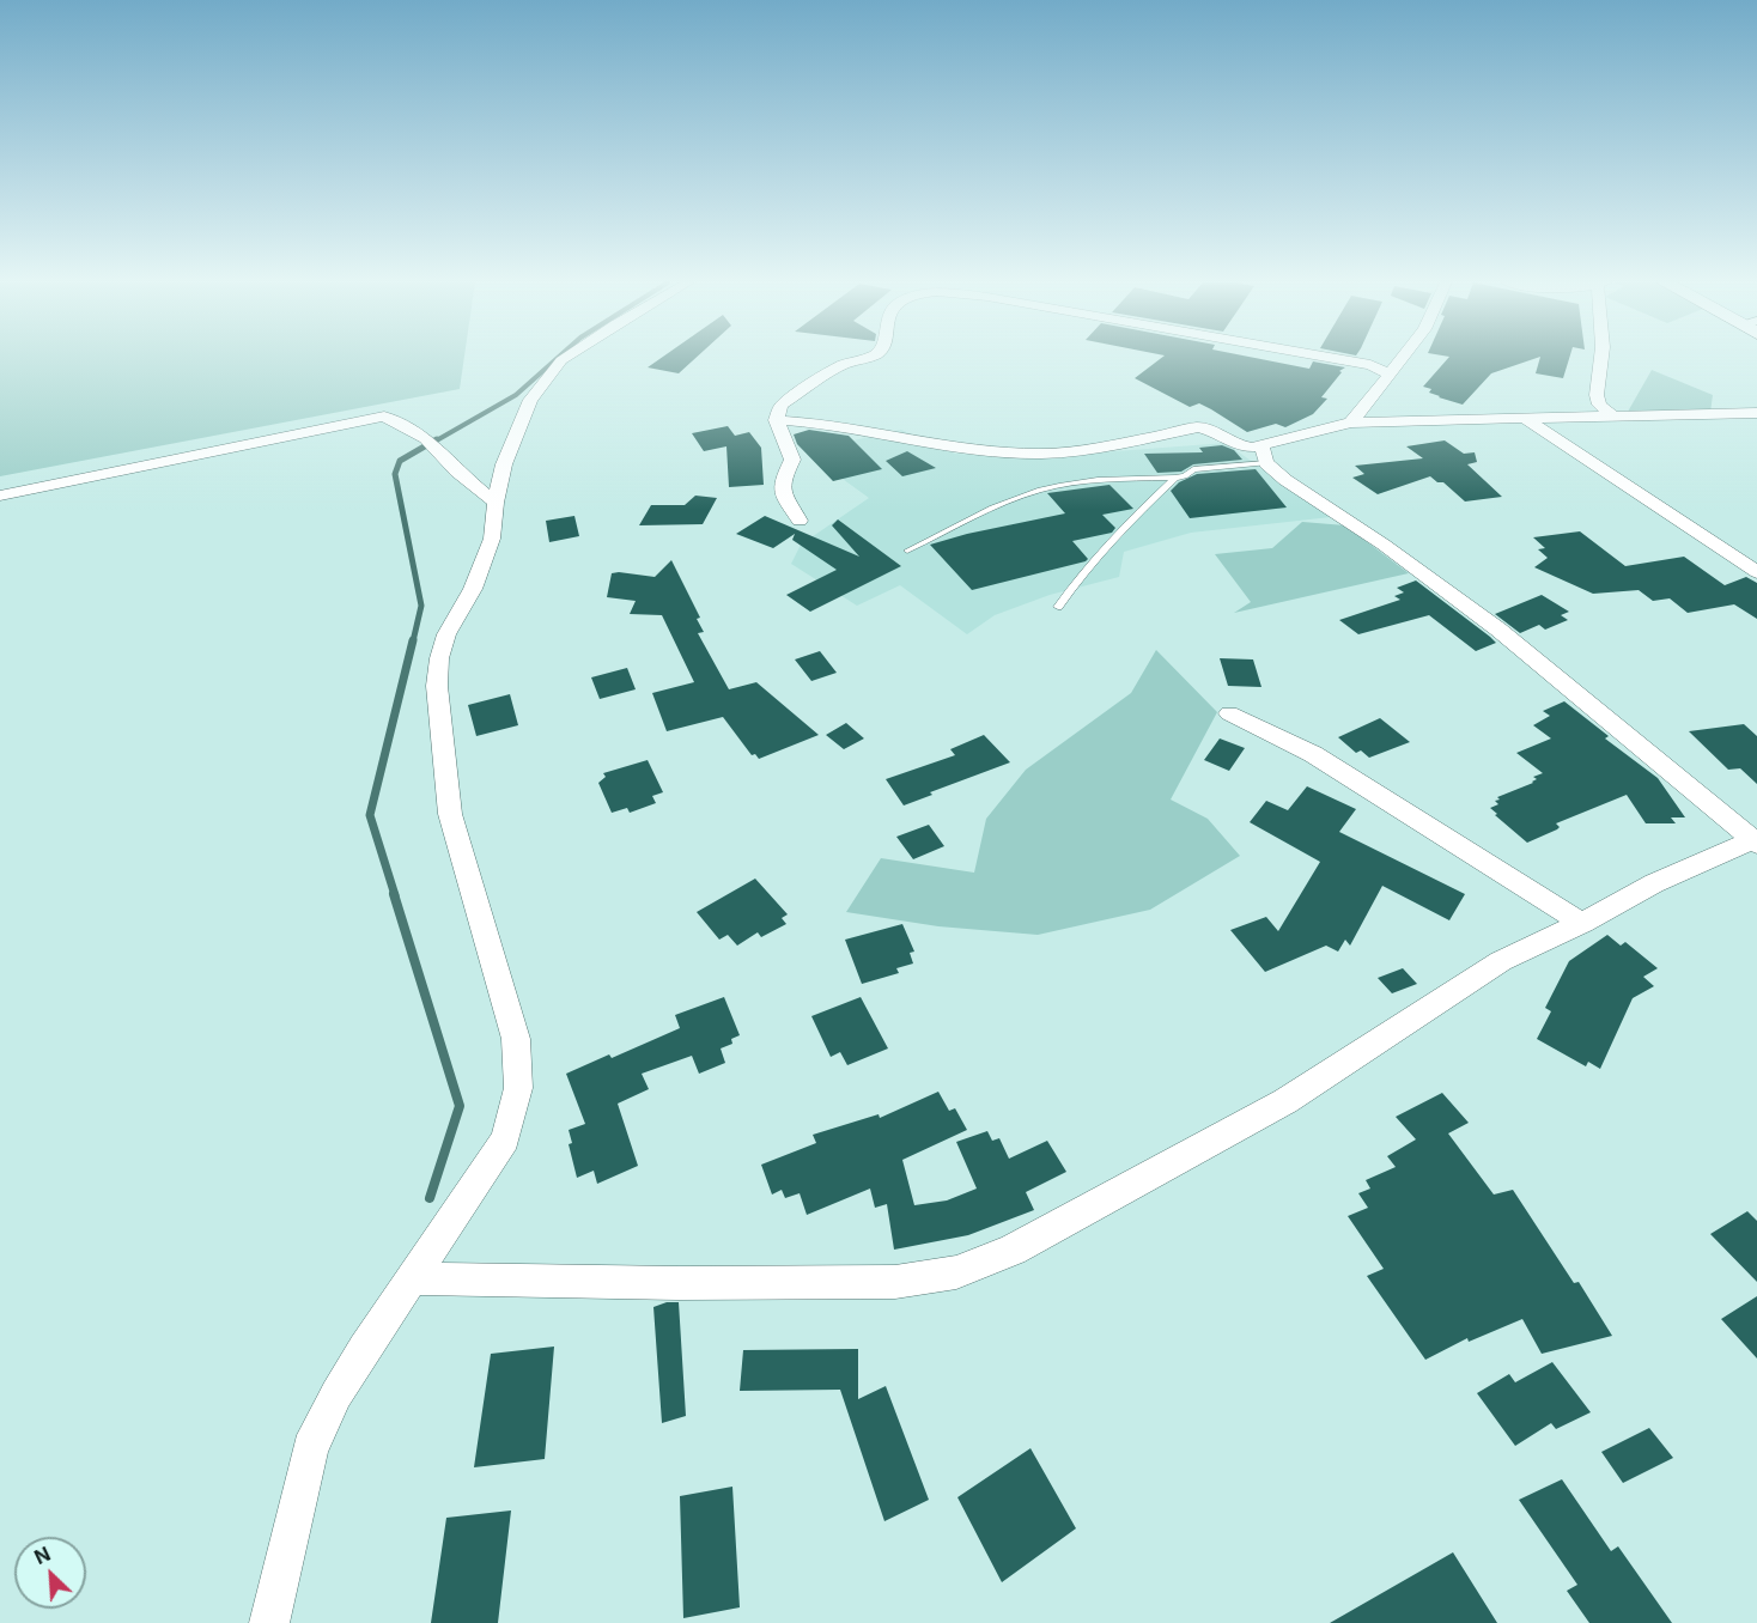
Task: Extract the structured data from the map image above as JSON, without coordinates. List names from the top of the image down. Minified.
{"north":"top left"}
